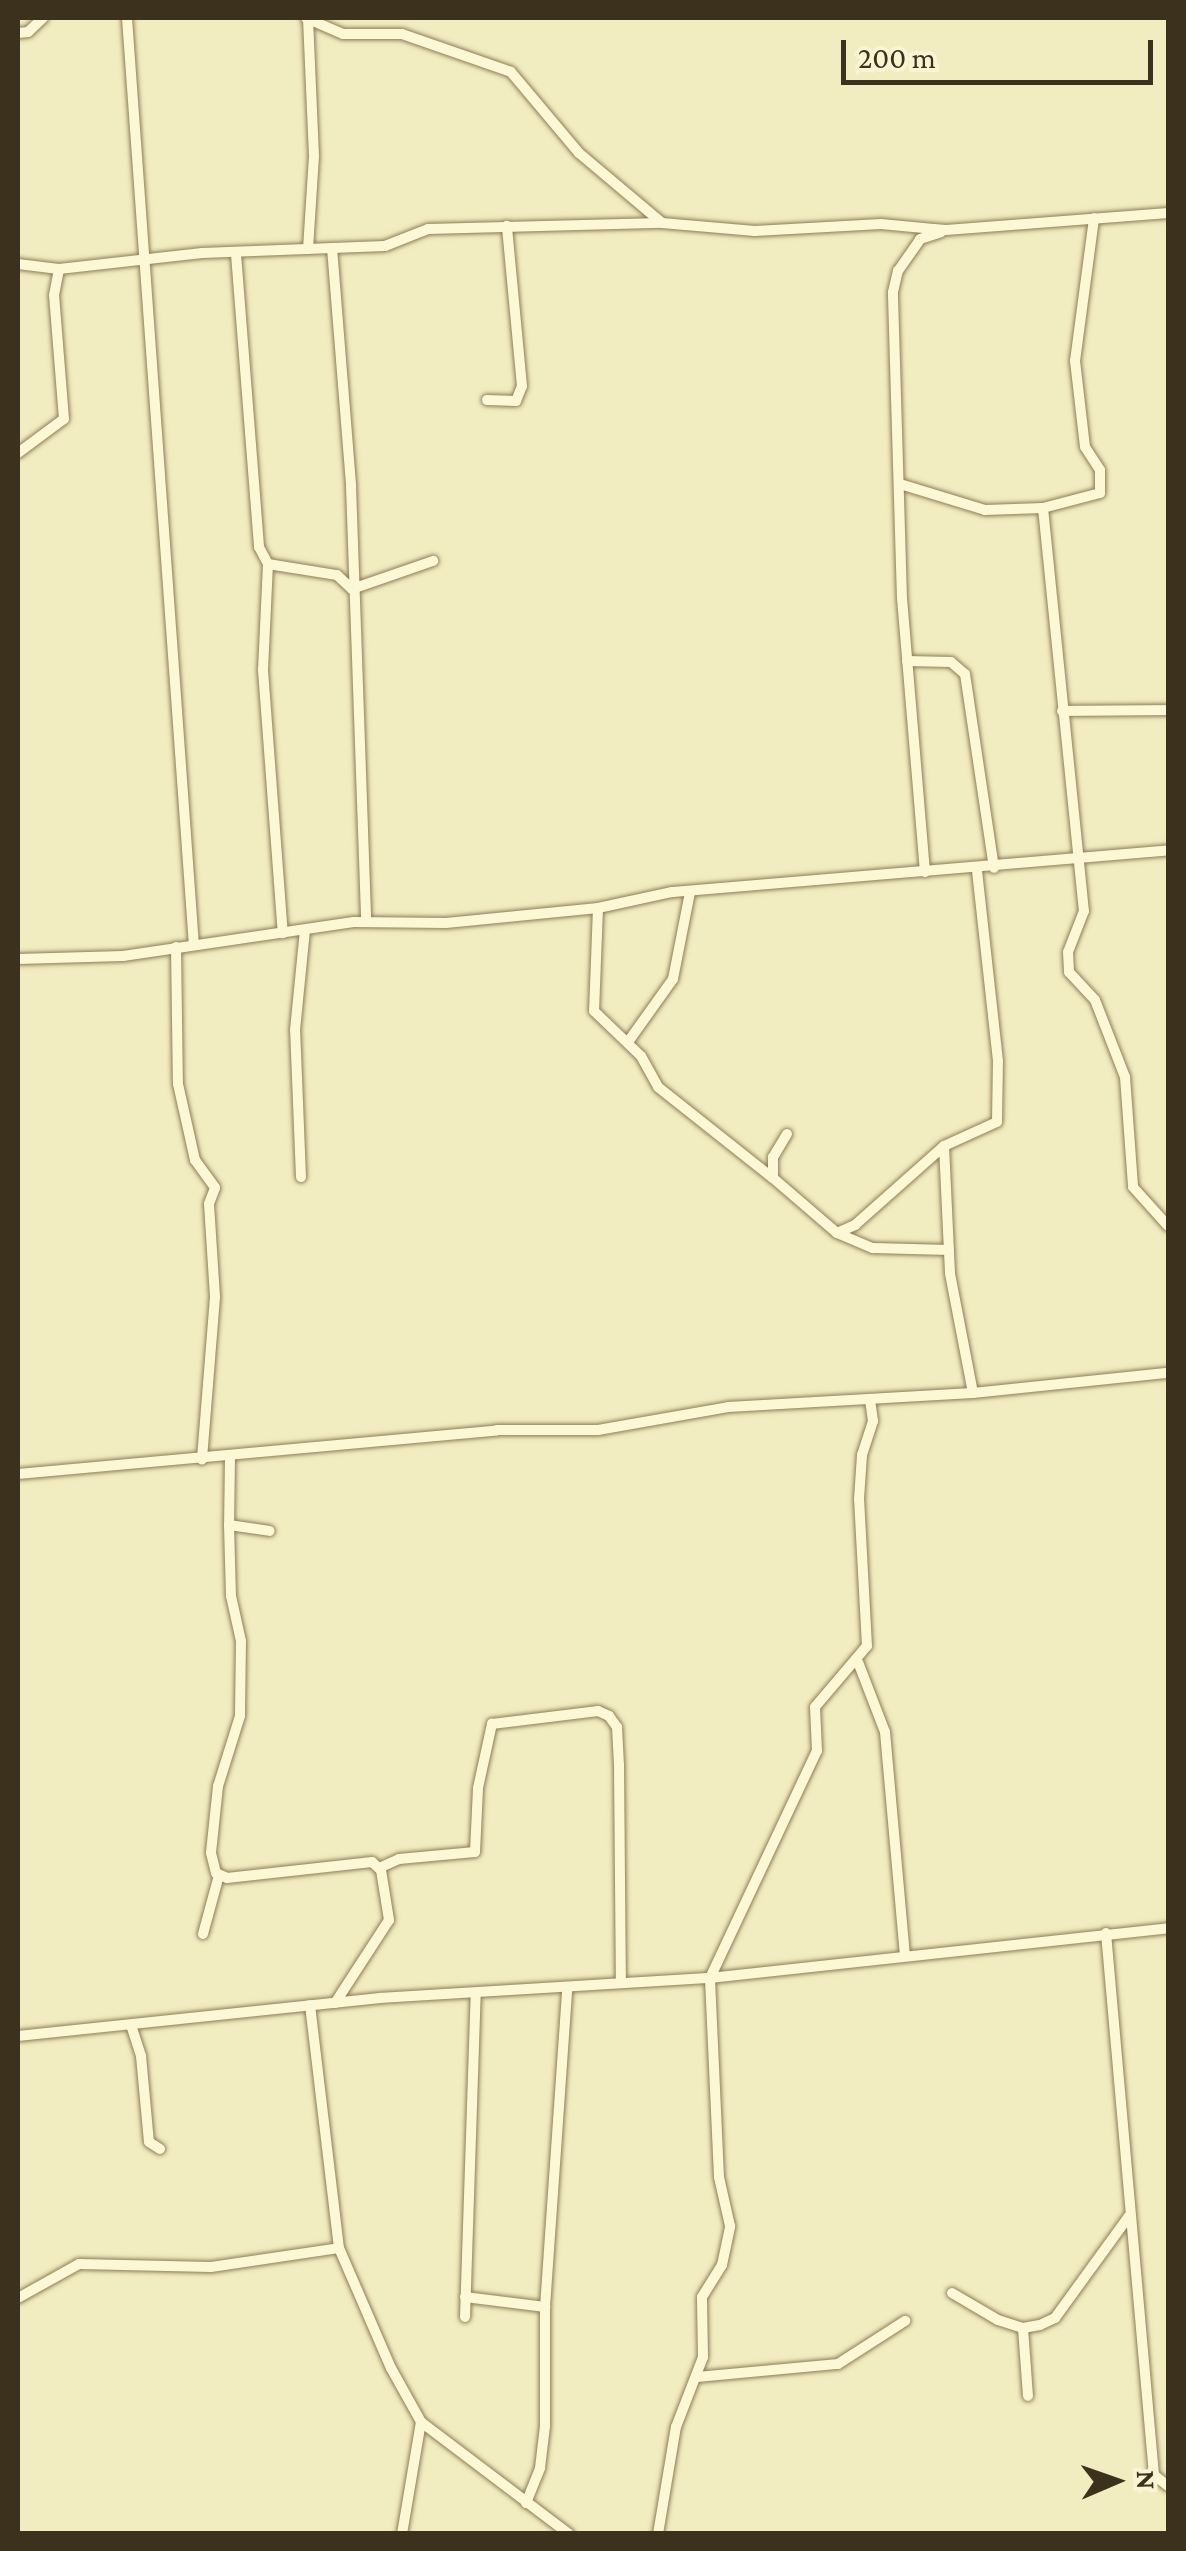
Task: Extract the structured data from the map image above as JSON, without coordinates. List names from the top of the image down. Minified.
{"scale_bar":"200 m","north":"right"}
